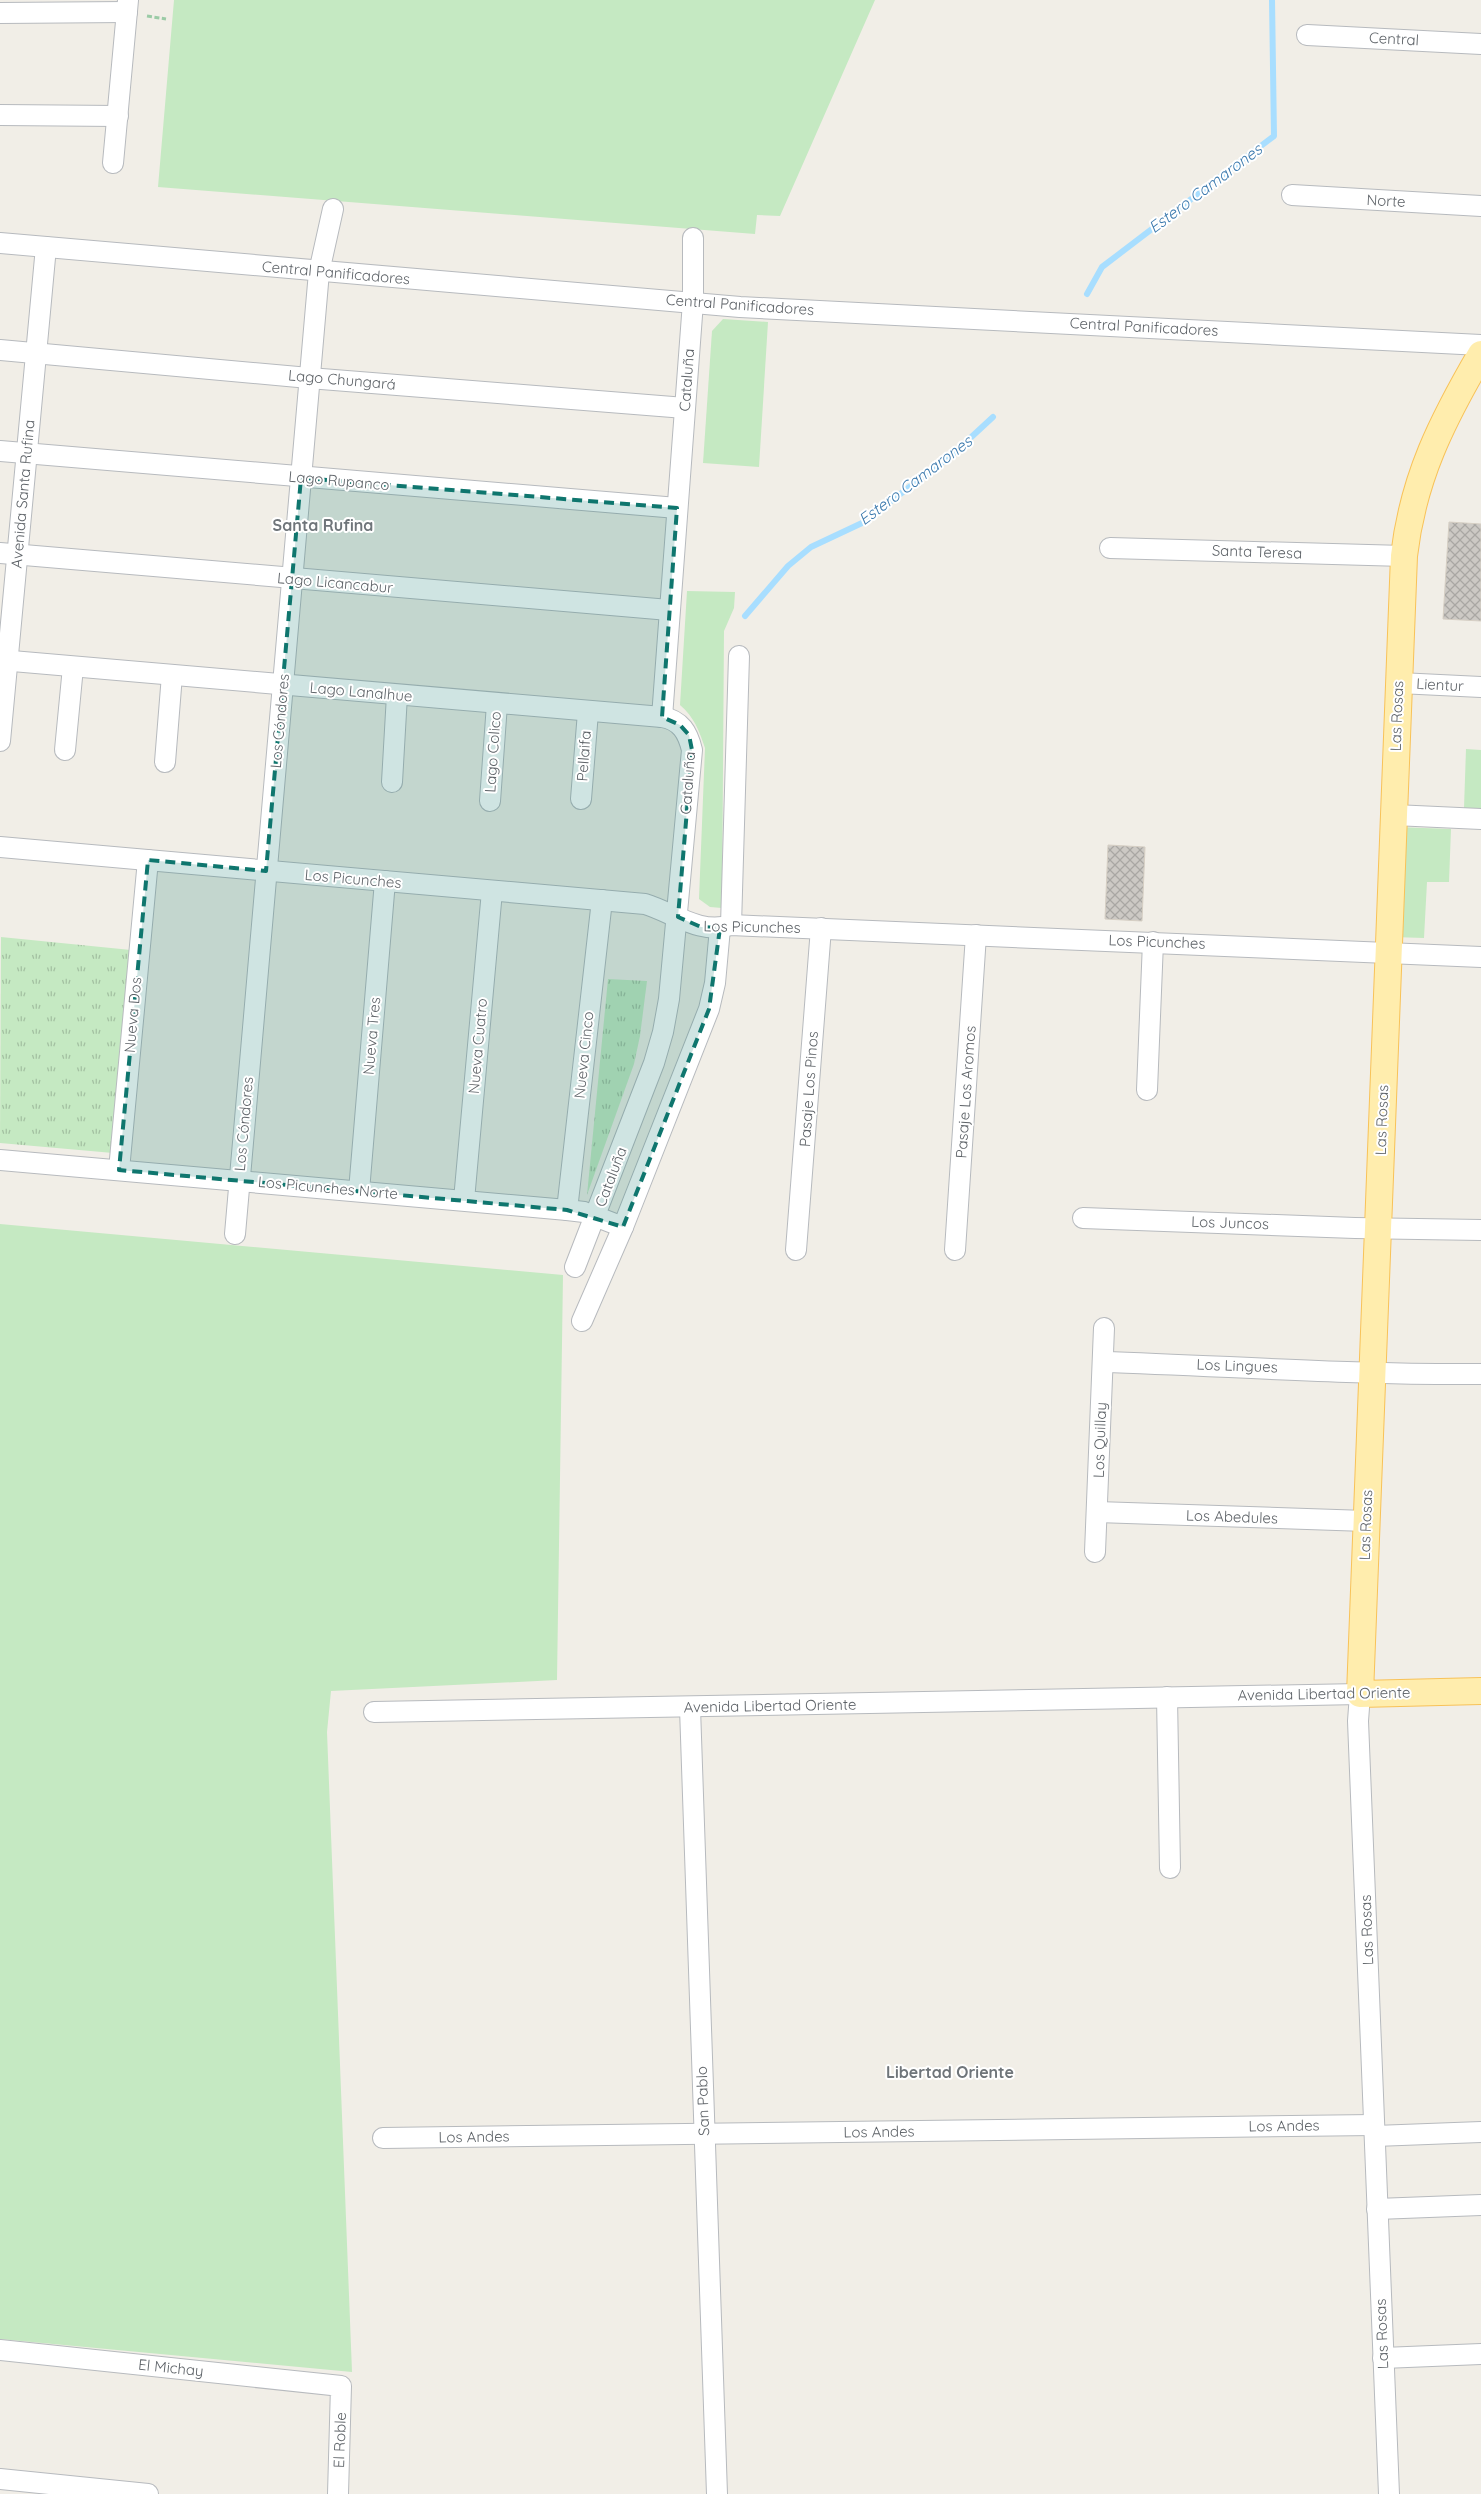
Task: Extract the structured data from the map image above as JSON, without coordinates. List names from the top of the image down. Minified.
{"streets":{"main road":["Las Rosas","Avenida Libertad Oriente"],"street":["Central","Norte","Central Panificadores","Lago Chungará","Cataluña","Lago Rupanco","Avenida Santa Rufina","Santa Teresa","Lago Licancabur","Lientur","Lago Lanalhue","Los Cóndores","Lago Colico","Pellaifa","Los Picunches","Nueva Dos","Nueva Tres","Nueva Cuatro","Nueva Cinco","Pasaje Los Pinos","Pasaje Los Aromos","Los Picunches Norte","Los Juncos","Los Lingues","Los Quillay","Los Abedules","San Pablo","Los Andes","El Michay","El Roble"]},"crossings":[["Central Panificadores","Cataluña"],["Central Panificadores","Avenida Santa Rufina"],["Central Panificadores","Los Cóndores"],["Lago Chungará","Cataluña"],["Lago Chungará","Avenida Santa Rufina"],["Lago Chungará","Los Cóndores"],["Cataluña","Lago Rupanco"],["Cataluña","Lago Licancabur"],["Cataluña","Lago Lanalhue"],["Cataluña","Los Picunches"],["Cataluña","Los Picunches Norte"],["Lago Rupanco","Avenida Santa Rufina"],["Lago Rupanco","Los Cóndores"],["Avenida Santa Rufina","Lago Licancabur"],["Avenida Santa Rufina","Lago Lanalhue"],["Santa Teresa","Las Rosas"],["Lago Licancabur","Los Cóndores"],["Lientur","Las Rosas"],["Lago Lanalhue","Los Cóndores"],["Lago Lanalhue","Lago Colico"],["Lago Lanalhue","Pellaifa"],["Las Rosas","Los Picunches"],["Las Rosas","Los Juncos"],["Las Rosas","Los Lingues"],["Las Rosas","Los Abedules"],["Las Rosas","Avenida Libertad Oriente"],["Las Rosas","Los Andes"],["Los Cóndores","Los Picunches"],["Los Cóndores","Los Picunches Norte"],["Los Picunches","Nueva Dos"],["Los Picunches","Nueva Tres"],["Los Picunches","Nueva Cuatro"],["Los Picunches","Nueva Cinco"],["Los Picunches","Pasaje Los Pinos"],["Los Picunches","Pasaje Los Aromos"],["Nueva Dos","Los Picunches Norte"],["Nueva Tres","Los Picunches Norte"],["Nueva Cuatro","Los Picunches Norte"],["Nueva Cinco","Los Picunches Norte"],["Los Lingues","Los Quillay"],["Los Quillay","Los Abedules"],["Avenida Libertad Oriente","San Pablo"],["San Pablo","Los Andes"],["El Michay","El Roble"]],"districts":["Santa Rufina","Libertad Oriente"],"water":["Estero Camarones"]}
